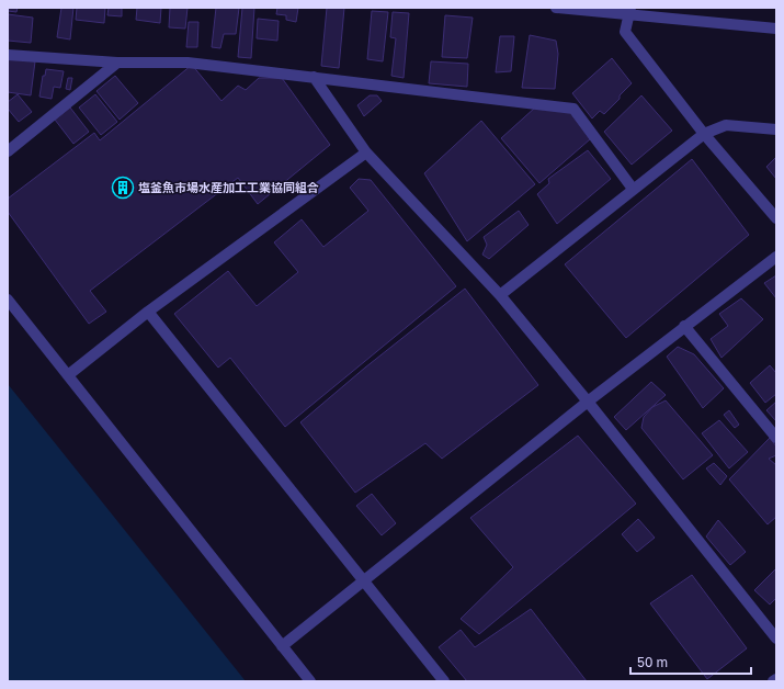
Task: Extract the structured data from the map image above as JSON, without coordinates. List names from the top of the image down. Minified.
{"places":{"building":["塩釜魚市場水産加工工業協同組合"]},"scale_bar":"50 m"}
